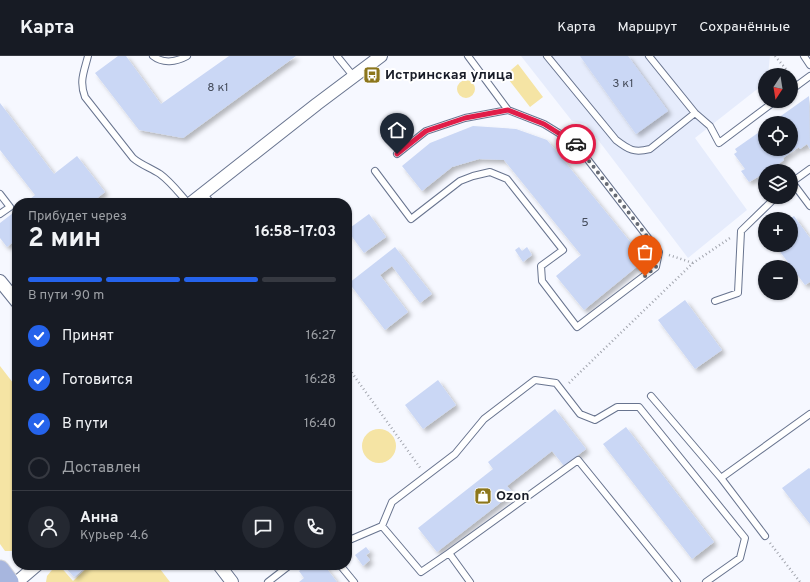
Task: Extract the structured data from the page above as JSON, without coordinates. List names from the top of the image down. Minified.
{"places":{"bus stop":["Истринская улица"],"shop":["Ozon"]},"house_numbers":["3 к1","8 к1","5"],"north":"bottom","page":{"header":"Карта","nav":["Карта","Маршрут","Сохранённые"],"map_buttons":["+","−"],"heading":["2 мин","Прибудет через","16:58–17:03"],"panel":["Анна","Курьер · 4.6"],"bar":"В пути · 90 m","list":[["Принят","16:27"],["Готовится","16:28"],["В пути","16:40"],"Доставлен"]}}
